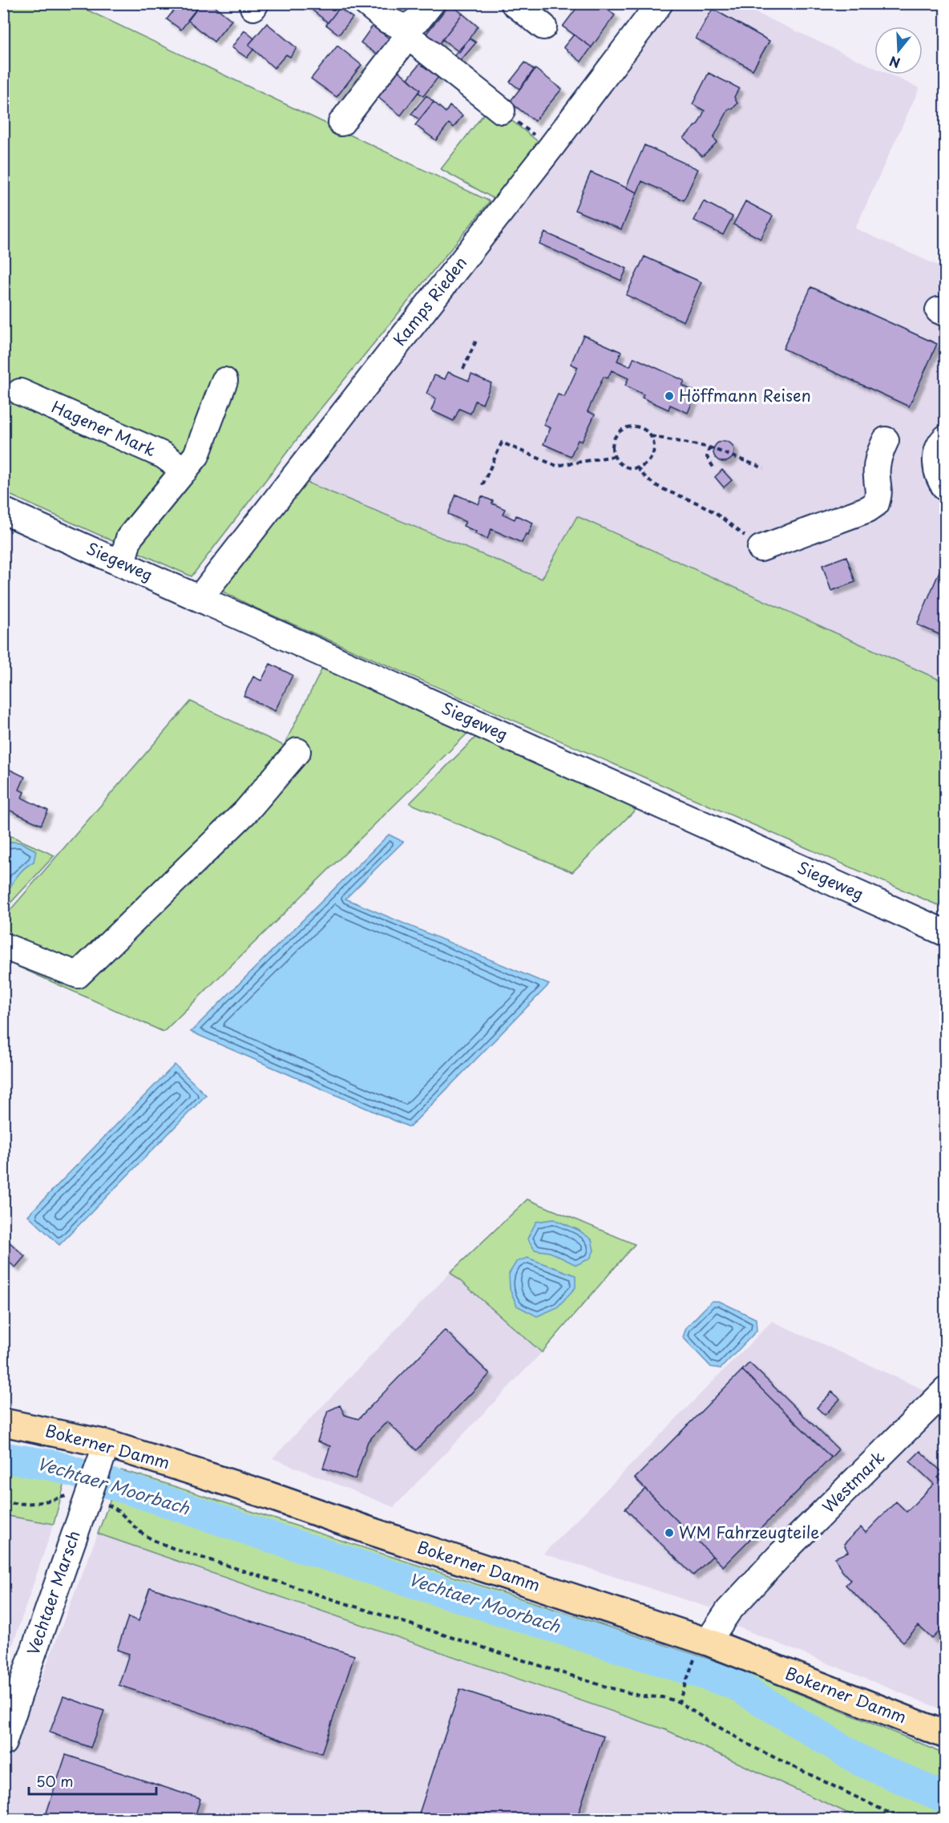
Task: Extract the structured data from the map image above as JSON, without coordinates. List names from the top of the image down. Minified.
{"streets":{"main road":["Bokerner Damm"],"street":["Kamps Rieden","Hagener Mark","Siegeweg","Westmark","Vechtaer Marsch"]},"crossings":[["Kamps Rieden","Siegeweg"],["Bokerner Damm","Westmark"],["Bokerner Damm","Vechtaer Marsch"]],"water":["Vechtaer Moorbach"],"places":["Höffmann Reisen","WM Fahrzeugteile"],"scale_bar":"50 m","north":"bottom"}
